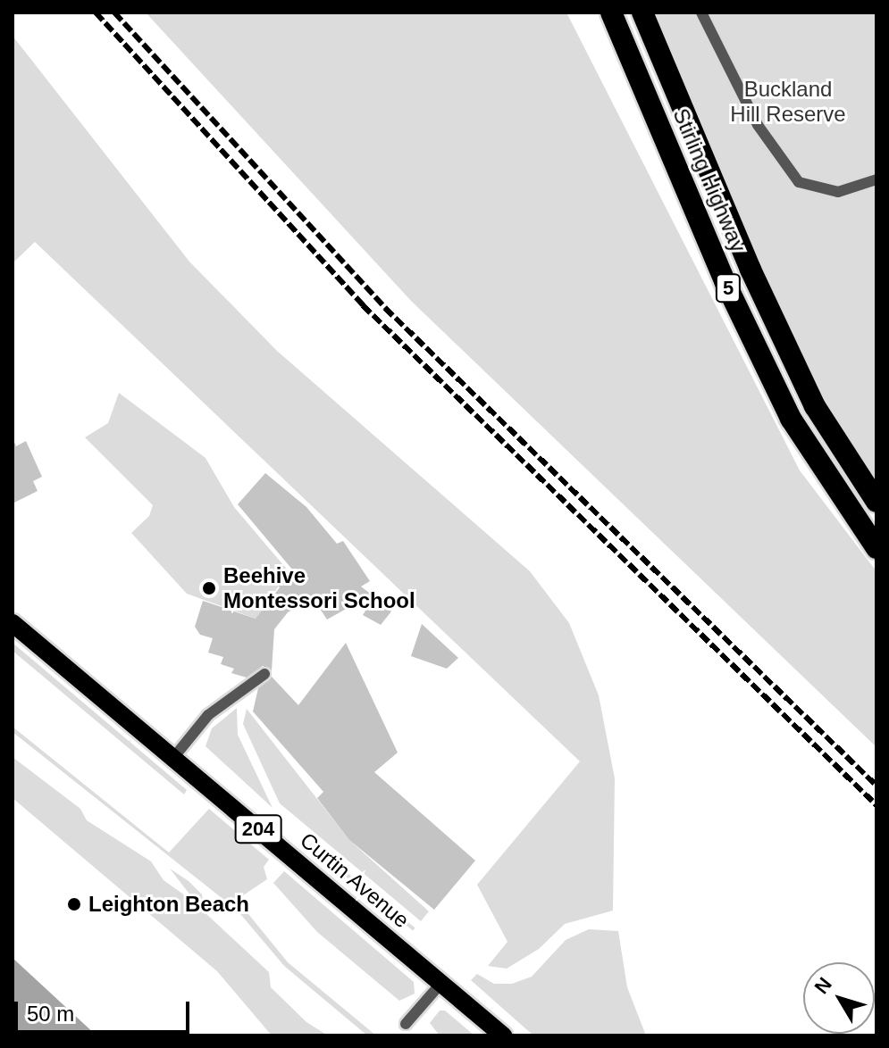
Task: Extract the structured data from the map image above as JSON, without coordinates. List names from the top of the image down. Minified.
{"streets":{"highway":["Stirling Highway","5"],"main road":["204","Curtin Avenue"]},"parks":["Buckland Hill Reserve"],"places":["Beehive Montessori School","Leighton Beach"],"scale_bar":"50 m","north":"top left"}
